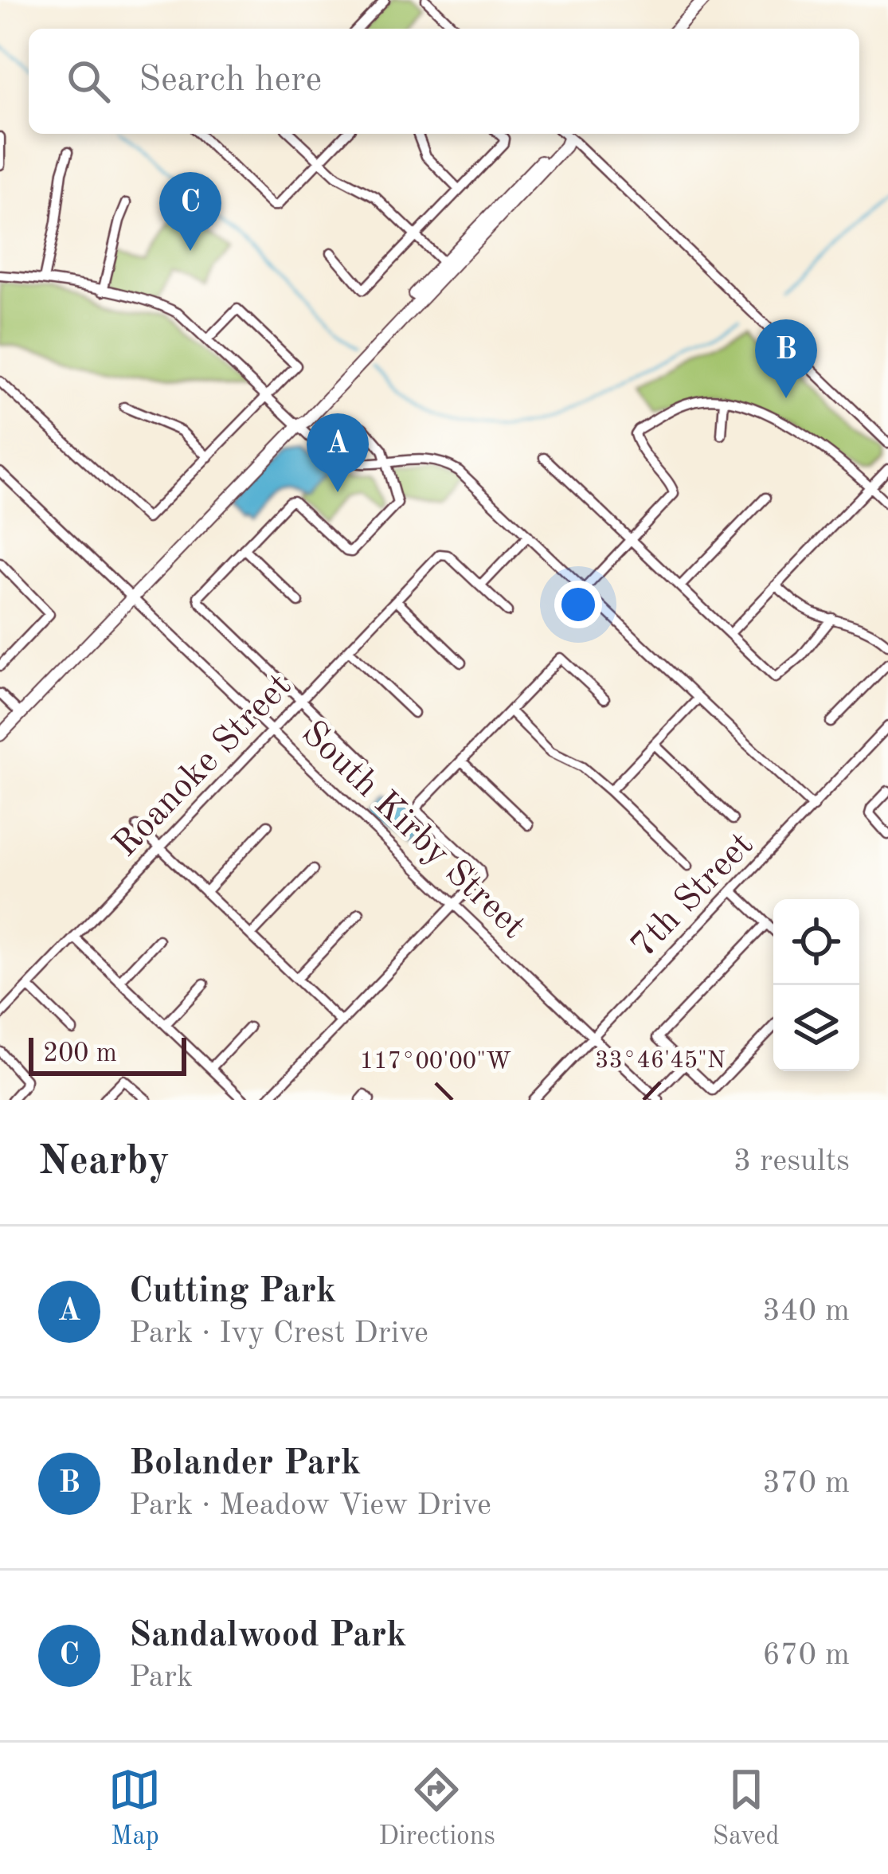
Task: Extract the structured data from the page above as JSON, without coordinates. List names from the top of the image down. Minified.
{"streets":{"street":["Roanoke Street","South Kirby Street","7th Street"]},"crossings":[["Roanoke Street","South Kirby Street"],["South Kirby Street","7th Street"]],"scale_bar":"200 m","page":{"search":"Search here","pins":["C","B","A"],"scale":"200 m","heading":["Nearby","3 results"],"list":[{"mark":"A","name":"Cutting Park","note":"Park · Ivy Crest Drive","value":"340 m"},{"mark":"B","name":"Bolander Park","note":"Park · Meadow View Drive","value":"370 m"},{"mark":"C","name":"Sandalwood Park","note":"Park","value":"670 m"}],"nav":["Map","Directions","Saved"]},"coordinates":["33°46'45\"N","117°00'00\"W"]}
